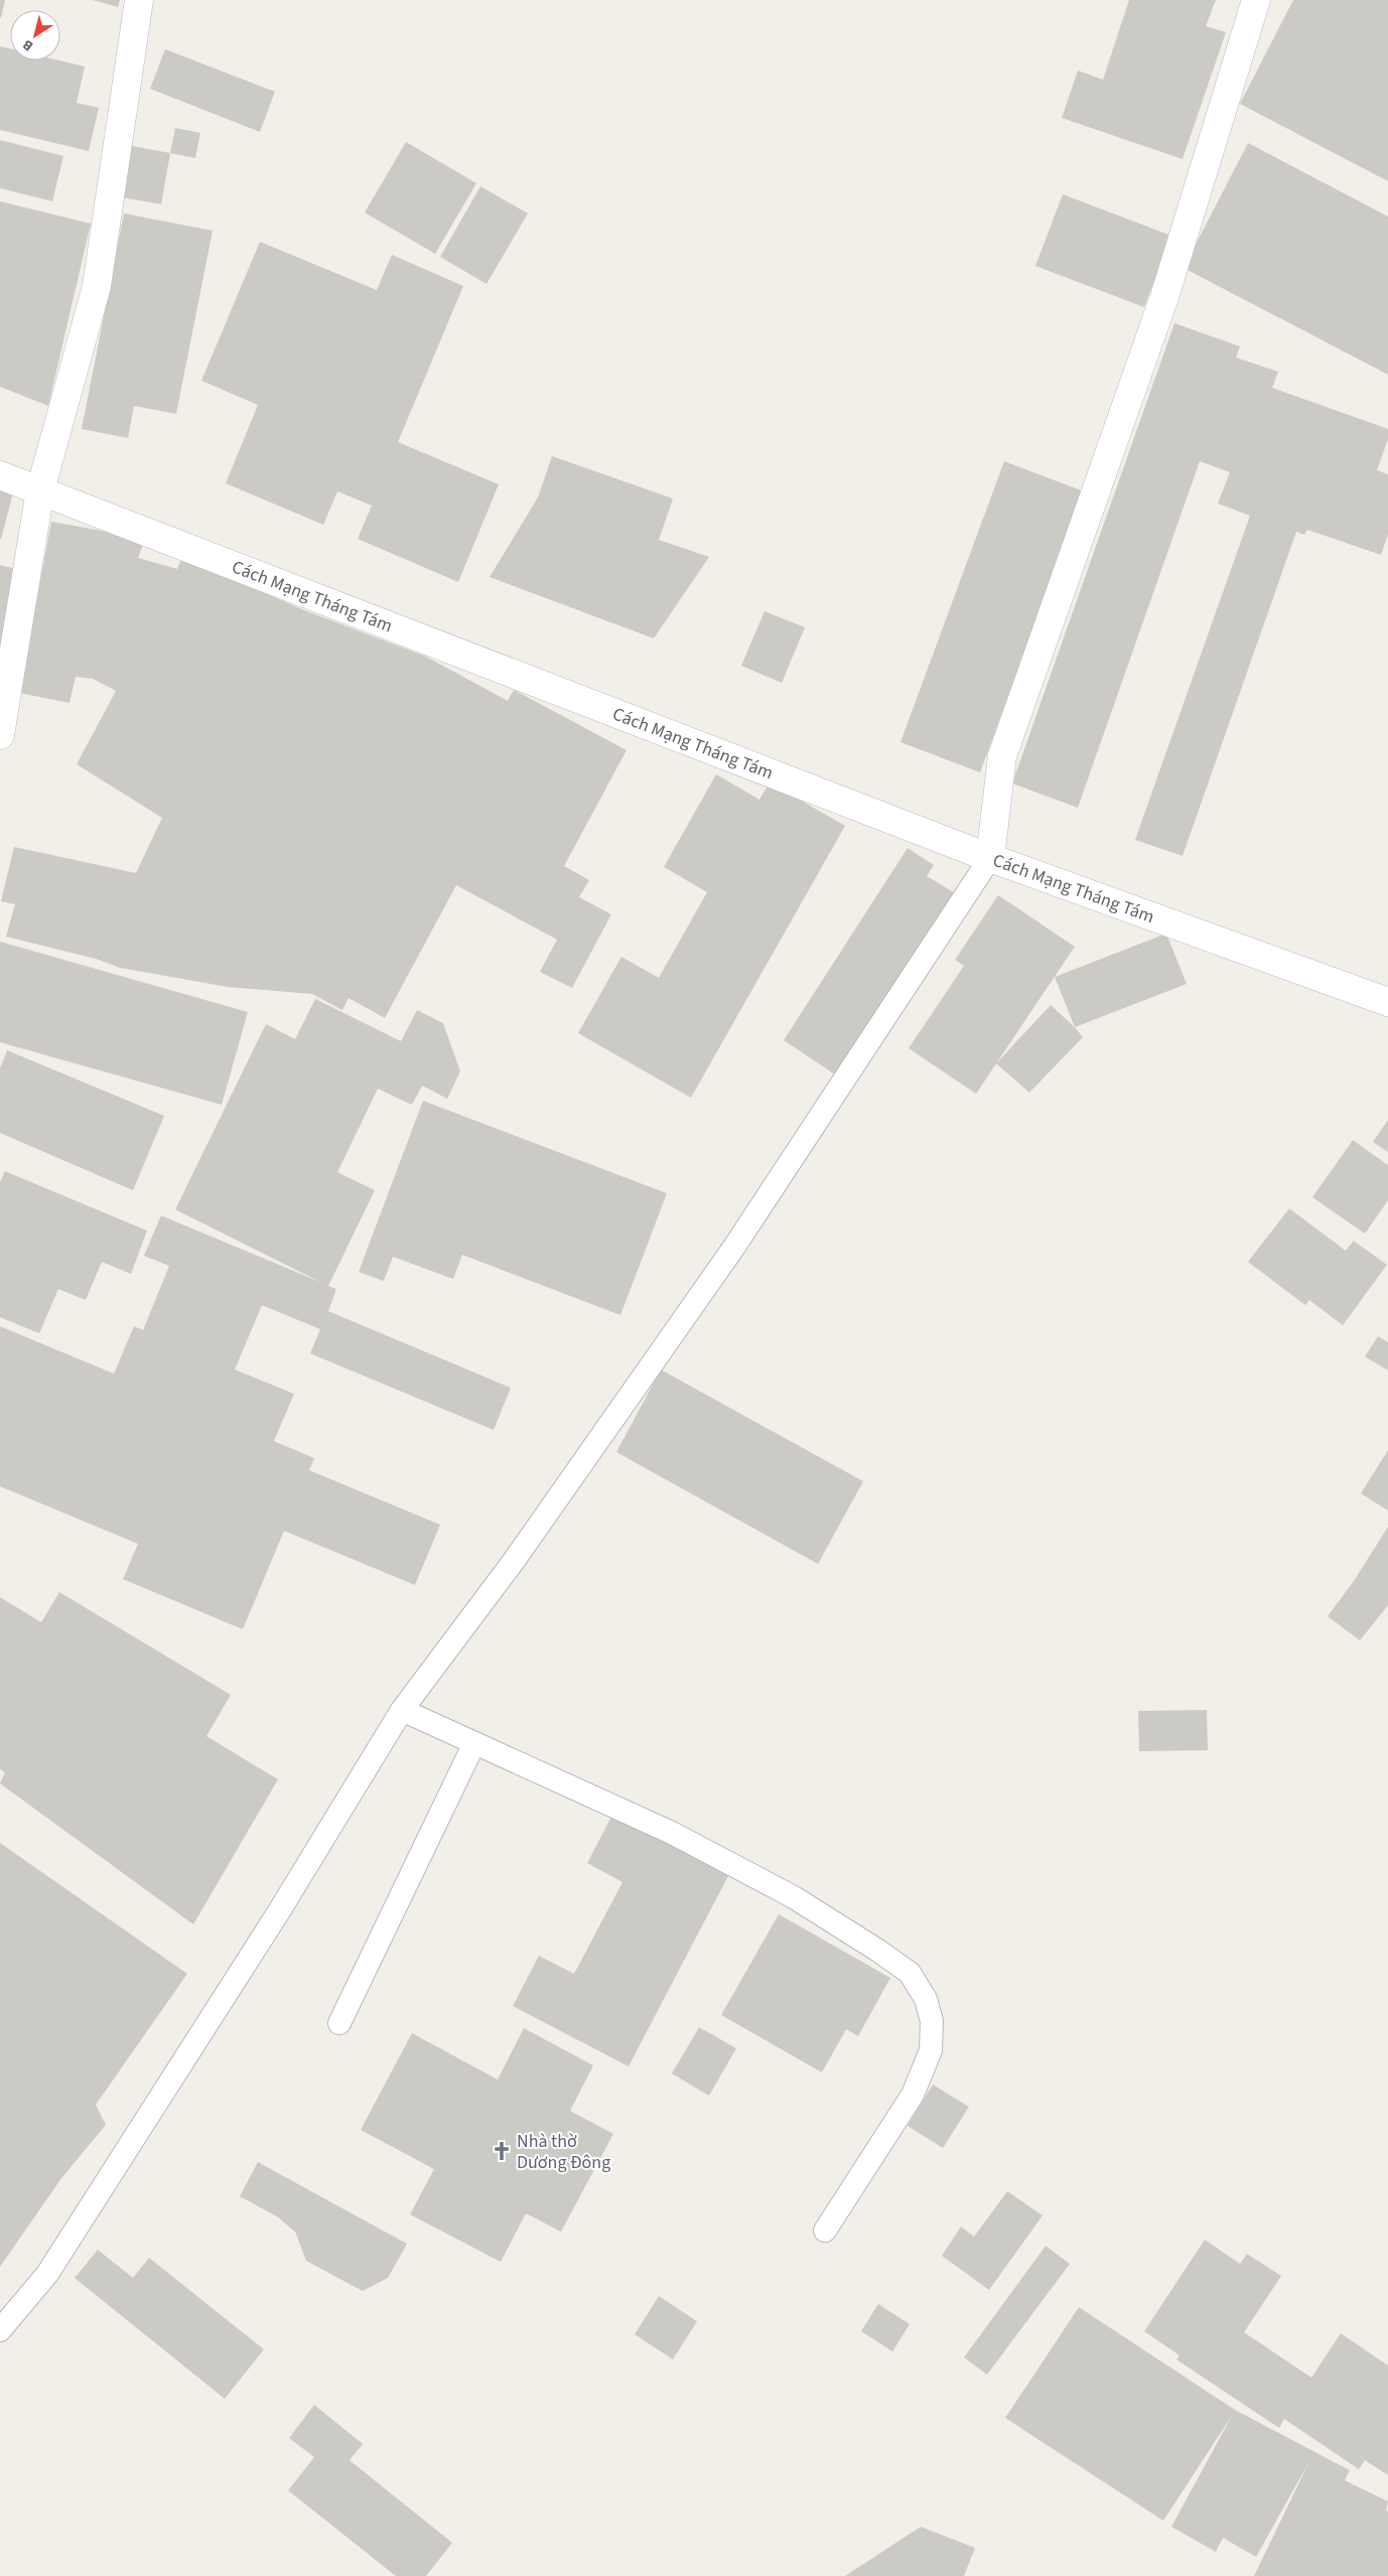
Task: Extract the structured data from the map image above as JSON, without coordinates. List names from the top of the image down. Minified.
{"streets":{"street":["Cách Mạng Tháng Tám"]},"places":{"church":["Nhà thờ Dương Đông"]},"north":"bottom left"}
